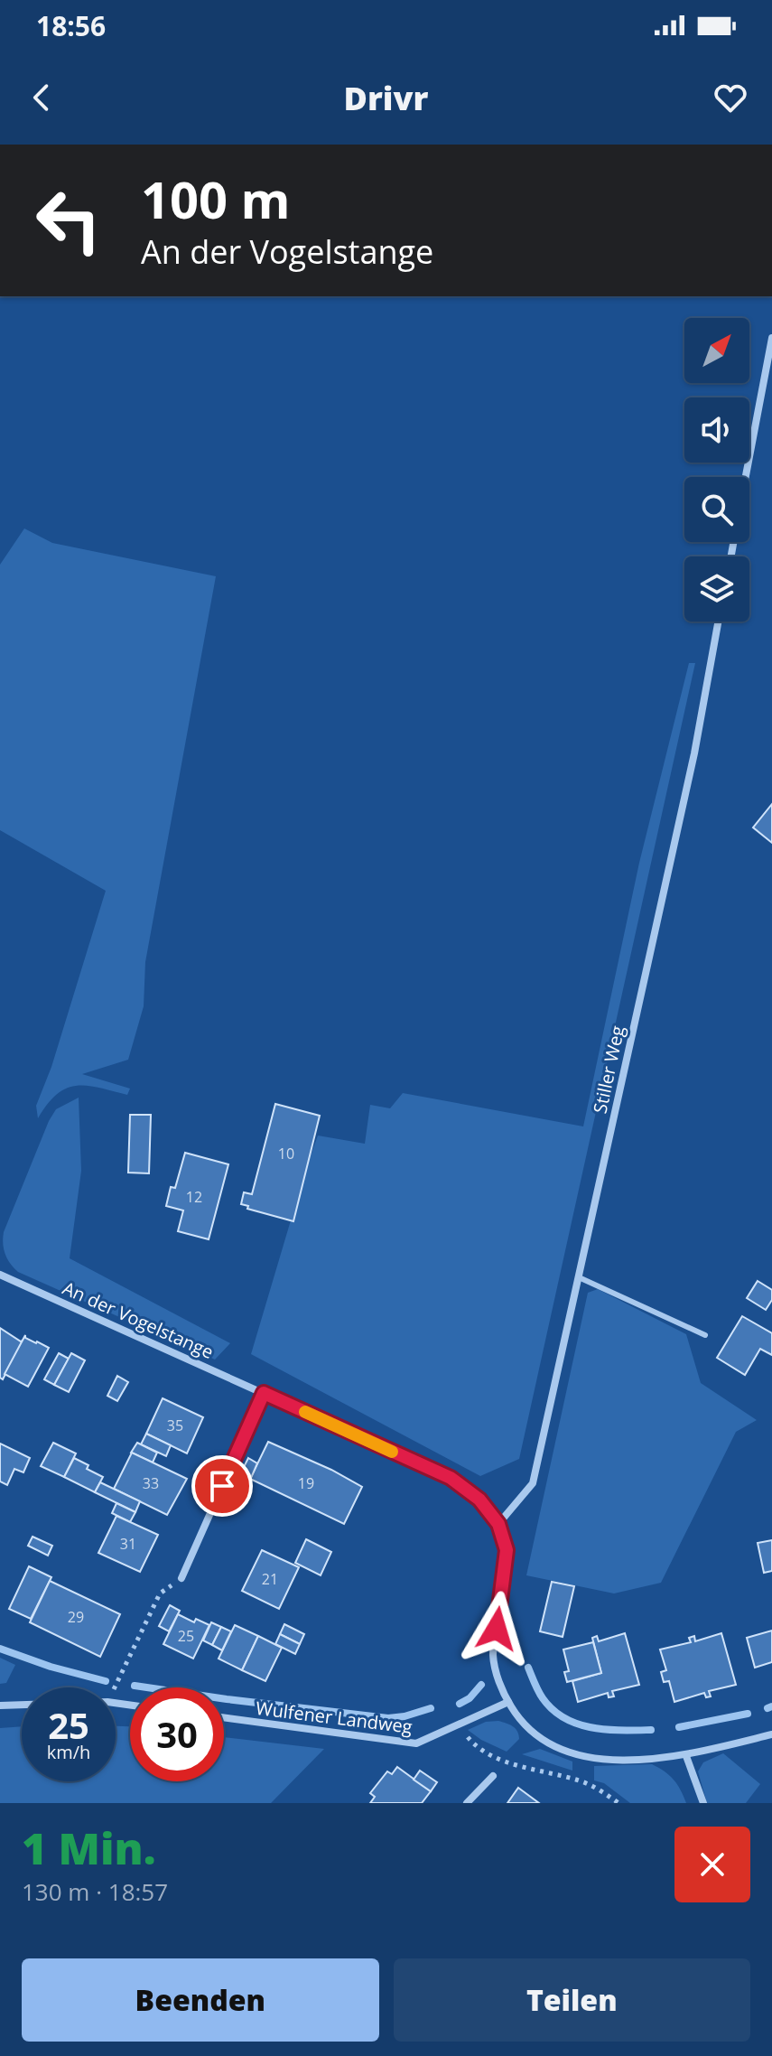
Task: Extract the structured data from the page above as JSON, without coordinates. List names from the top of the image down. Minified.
{"streets":{"street":["Stiller Weg","An der Vogelstange","Wulfener Landweg"]},"crossings":[["Stiller Weg","An der Vogelstange"],["An der Vogelstange","Wulfener Landweg"]],"house_numbers":["10","12","35","33","19","31","21","29","25"],"north":"top right","page":{"status":"18:56","header":"Drivr","turn":["100 m","An der Vogelstange"],"speed":"25 km/h","limit":"30","heading":["1 Min.","130 m · 18:57"],"buttons":["Beenden","Teilen"]}}
